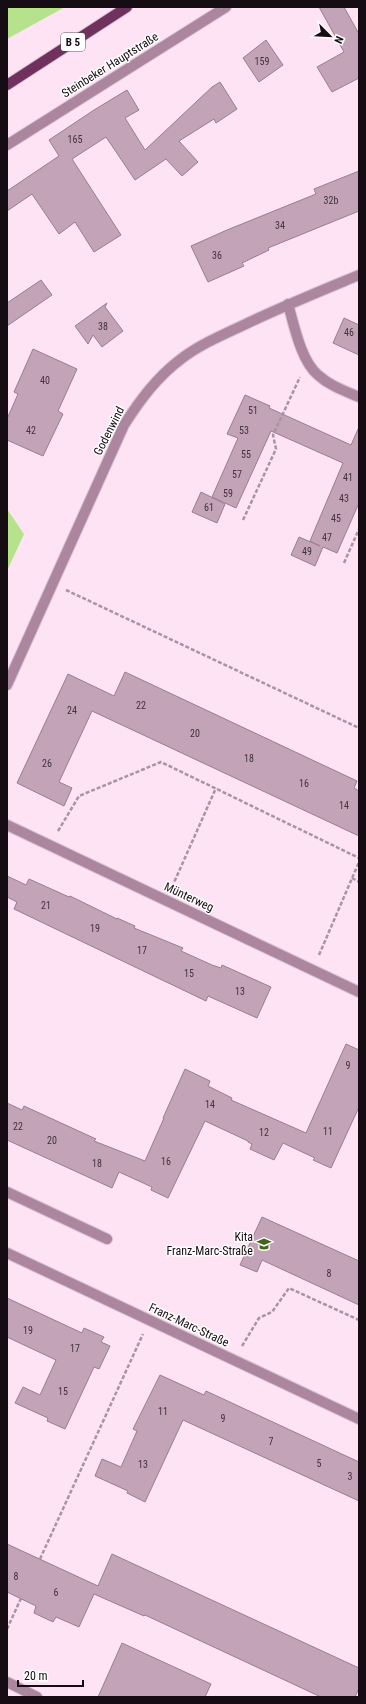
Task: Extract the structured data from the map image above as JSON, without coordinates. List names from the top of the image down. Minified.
{"streets":{"main road":["B 5"],"street":["Steinbeker Hauptstraße","Godenwind","Münterweg","Franz-Marc-Straße"]},"places":{"school or university":["Kita Franz-Marc-Straße"]},"house_numbers":["159","165","32b","34","36","38","46","40","51","42","53","55","57","41","59","43","61","45","47","49","22","24","20","18","26","16","14","21","19","17","15","13","9","14","22","11","12","20","16","18","8","19","17","15","11","9","7","5","13","3","8","6"],"scale_bar":"20 m","north":"bottom right"}
